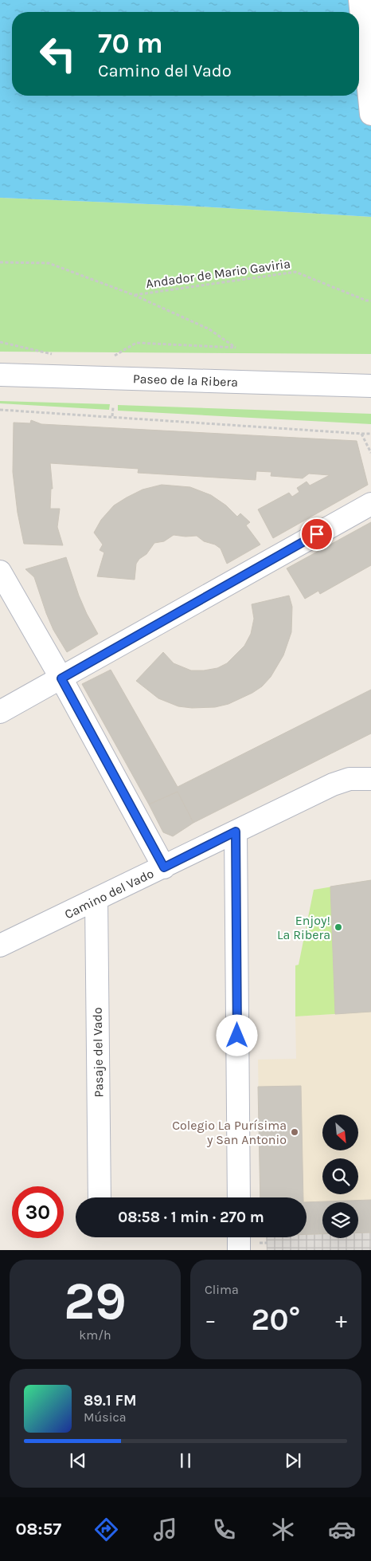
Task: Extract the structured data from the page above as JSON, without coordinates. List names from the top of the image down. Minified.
{"streets":{"street":["Paseo de la Ribera","Camino del Vado","Pasaje del Vado"],"path":["Andador de Mario Gaviria"]},"crossings":[["Camino del Vado","Pasaje del Vado"]],"places":["Enjoy! La Ribera","Colegio La Purísima y San Antonio"],"north":"bottom right","page":{"turn":["70 m","Camino del Vado"],"limit":"30","trip":"08:58 · 1 min · 270 m","tile":[["29","km/h"],"Clima"],"heat":["−","20°","+"],"song":["89.1 FM","Música"],"tabs":"08:57"}}
